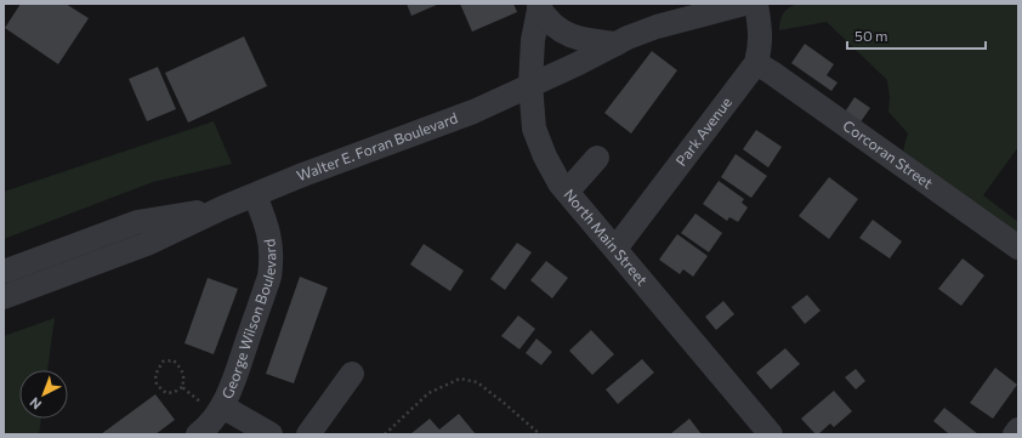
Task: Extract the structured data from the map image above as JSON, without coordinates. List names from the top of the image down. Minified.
{"streets":{"street":["Park Avenue","Walter E. Foran Boulevard","Corcoran Street","North Main Street","George Wilson Boulevard"]},"crossings":[["Park Avenue","Corcoran Street"],["Park Avenue","North Main Street"],["Walter E. Foran Boulevard","North Main Street"],["Walter E. Foran Boulevard","George Wilson Boulevard"]],"scale_bar":"50 m","north":"bottom left"}
